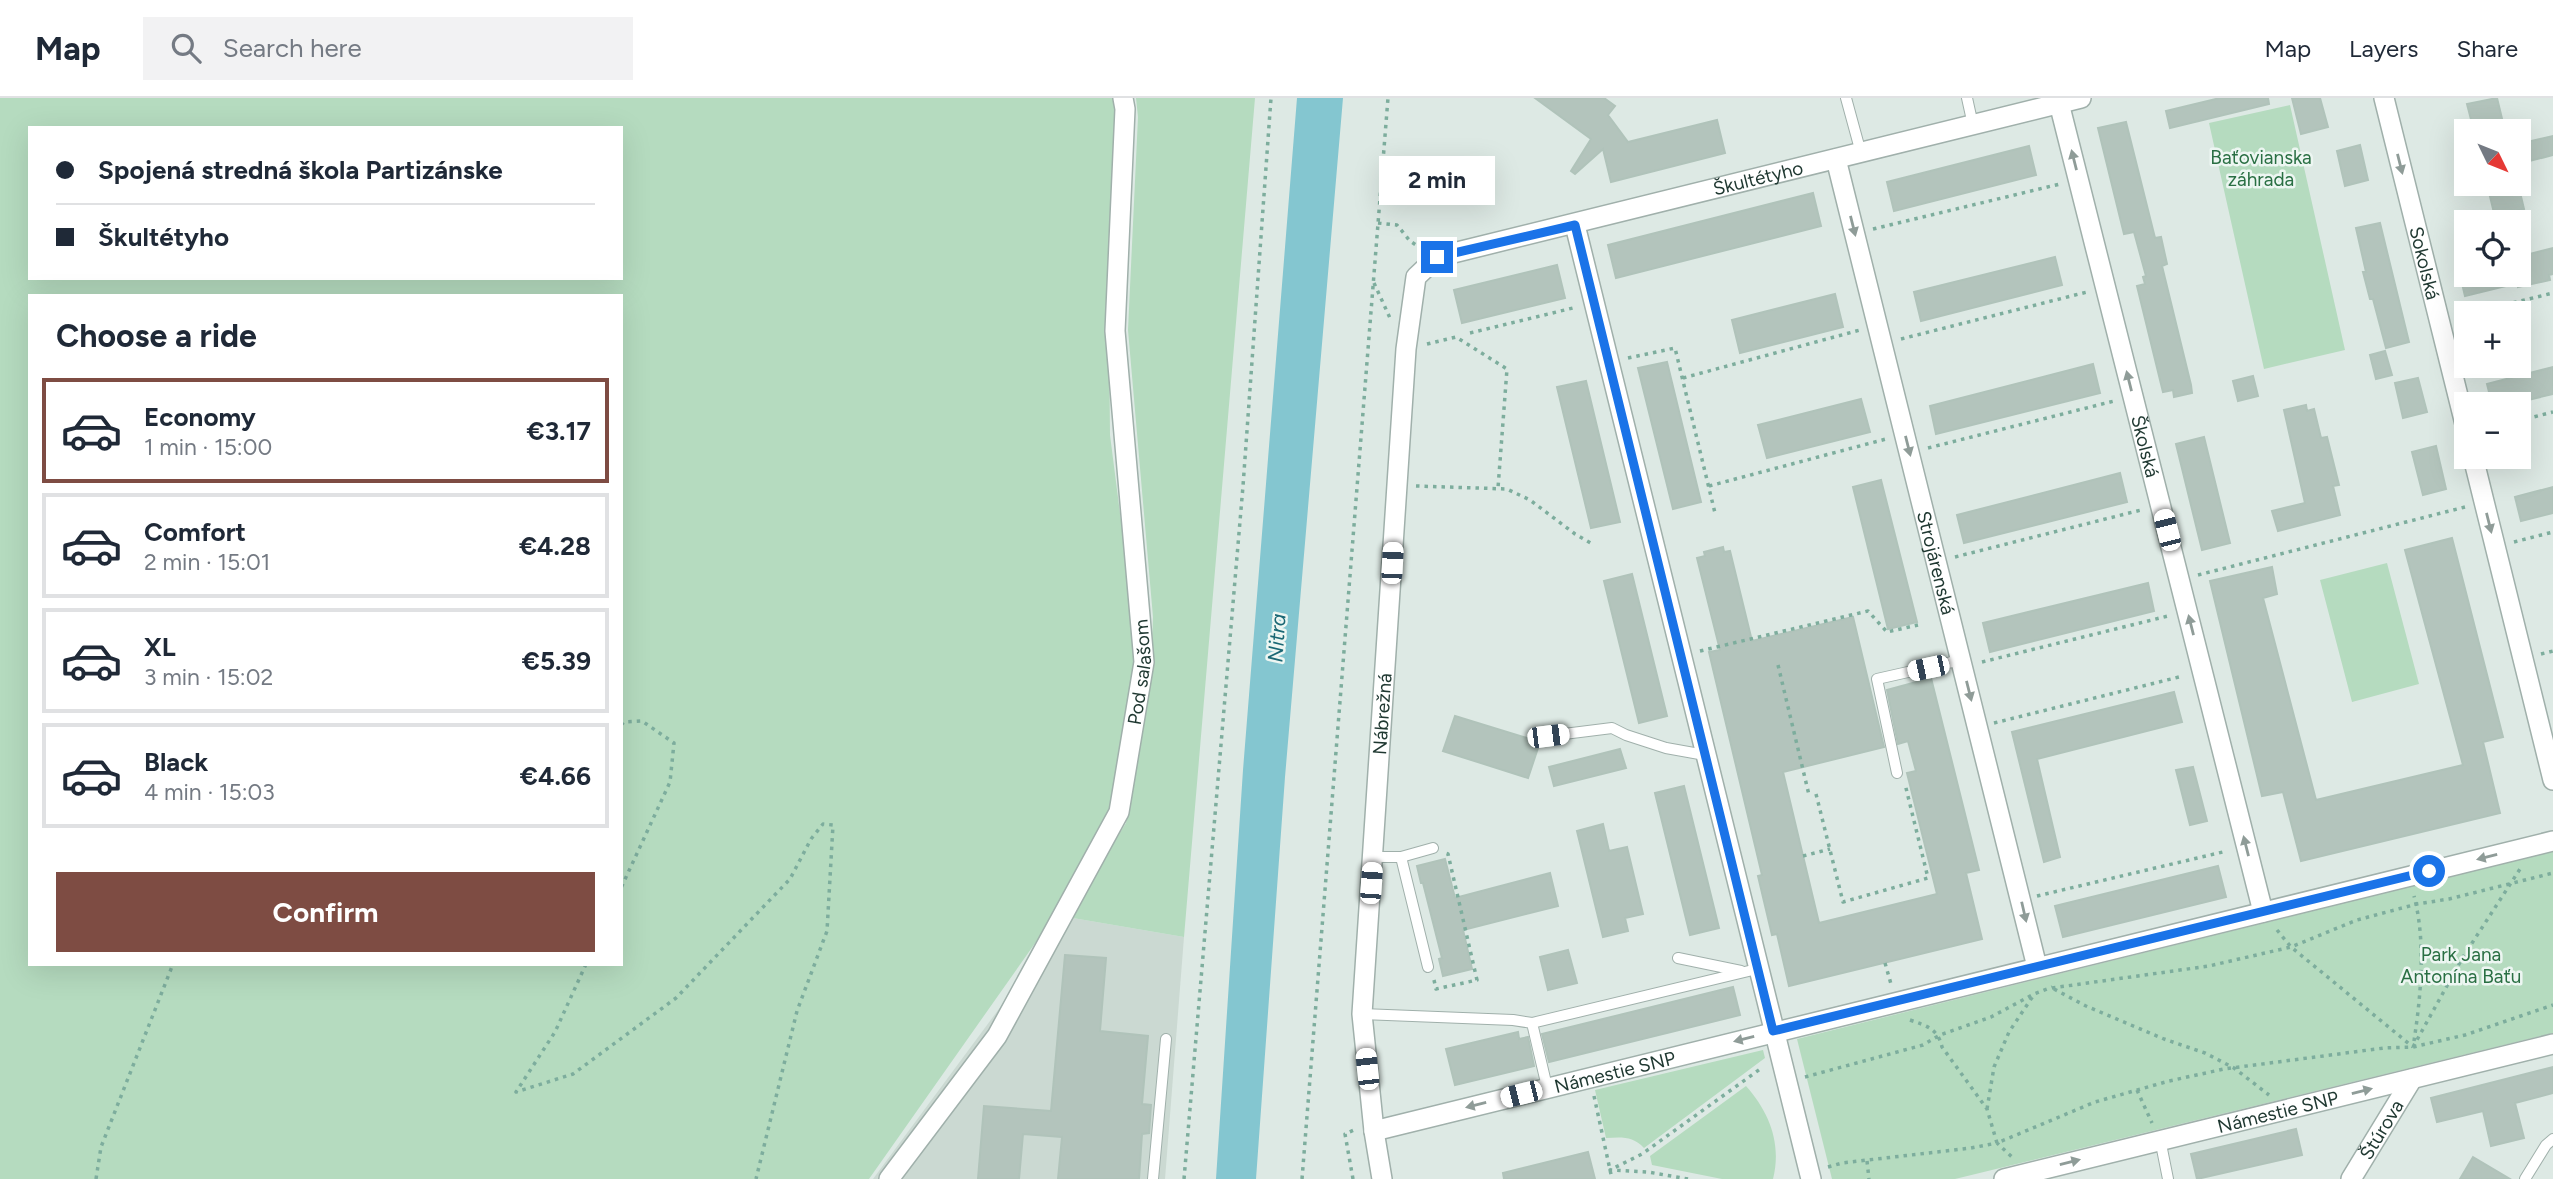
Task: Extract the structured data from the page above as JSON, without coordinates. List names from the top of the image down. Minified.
{"streets":{"street":["Škultétyho","Sokolská","Školská","Strojárenská","Pod salašom","Nábrežná","Námestie SNP","Štúrova"]},"crossings":[["Škultétyho","Školská"],["Škultétyho","Strojárenská"],["Škultétyho","Nábrežná"],["Školská","Námestie SNP"],["Strojárenská","Námestie SNP"],["Nábrežná","Námestie SNP"],["Námestie SNP","Štúrova"]],"one_way":["Sokolská","Školská"],"water":["Nitra"],"parks":["Baťovianska záhrada","Park Jana Antonína Baťu"],"north":"bottom right","page":{"header":"Map","search":"Search here","nav":["Map","Layers","Share"],"map_buttons":["+","−"],"banner":["Spojená stredná škola Partizánske","Škultétyho"],"bubble":"2 min","heading":"Choose a ride","list":[{"name":"Economy","note":"1 min · 15:00","value":"€3.17"},{"name":"Comfort","note":"2 min · 15:01","value":"€4.28"},{"name":"XL","note":"3 min · 15:02","value":"€5.39"},{"name":"Black","note":"4 min · 15:03","value":"€4.66"}],"buttons":"Confirm"}}
